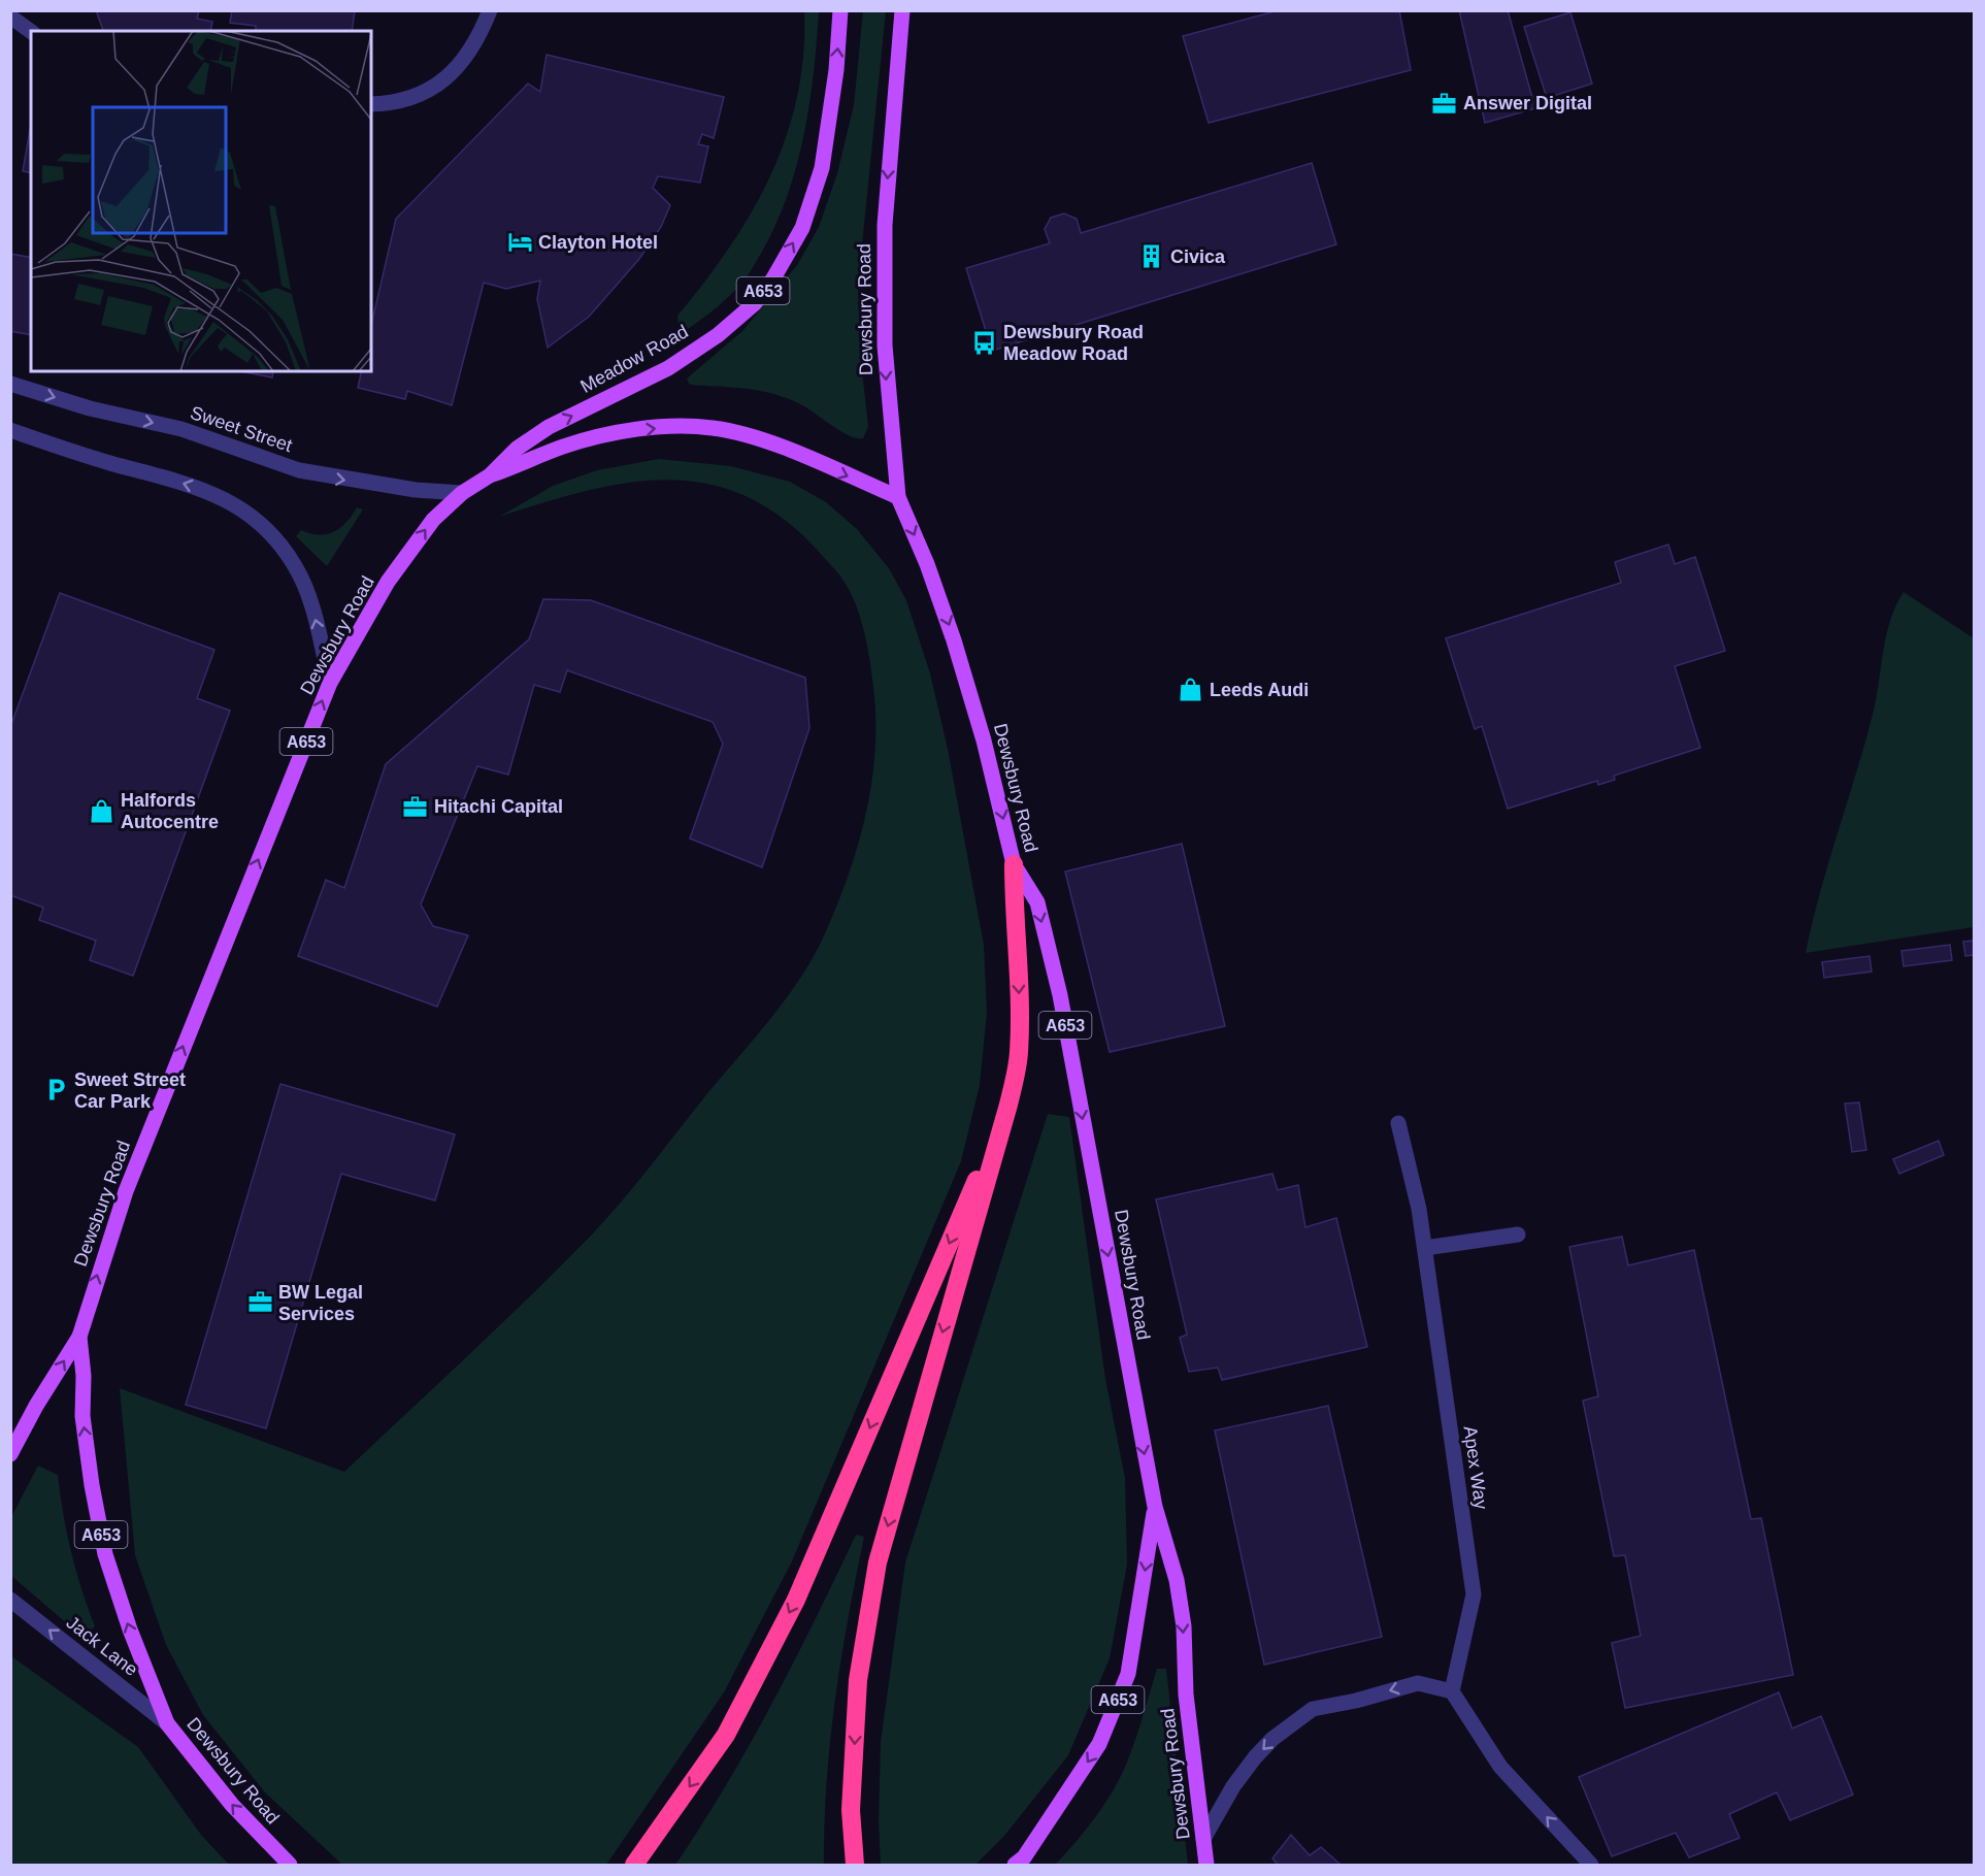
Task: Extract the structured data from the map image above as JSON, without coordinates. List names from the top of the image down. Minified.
{"streets":{"main road":["A653","Dewsbury Road","Meadow Road"],"street":["Sweet Street","Apex Way","Jack Lane"]},"crossings":[["A653","Dewsbury Road"],["A653","Meadow Road"],["Dewsbury Road","Meadow Road"],["Dewsbury Road","Sweet Street"],["Dewsbury Road","Jack Lane"]],"one_way":["Meadow Road","Sweet Street","Jack Lane"],"places":{"office":["Answer Digital","Hitachi Capital","BW Legal Services"],"hotel":["Clayton Hotel"],"building":["Civica"],"bus stop":["Dewsbury Road Meadow Road"],"shop":["Leeds Audi","Halfords Autocentre"],"parking":["Sweet Street Car Park"]}}
